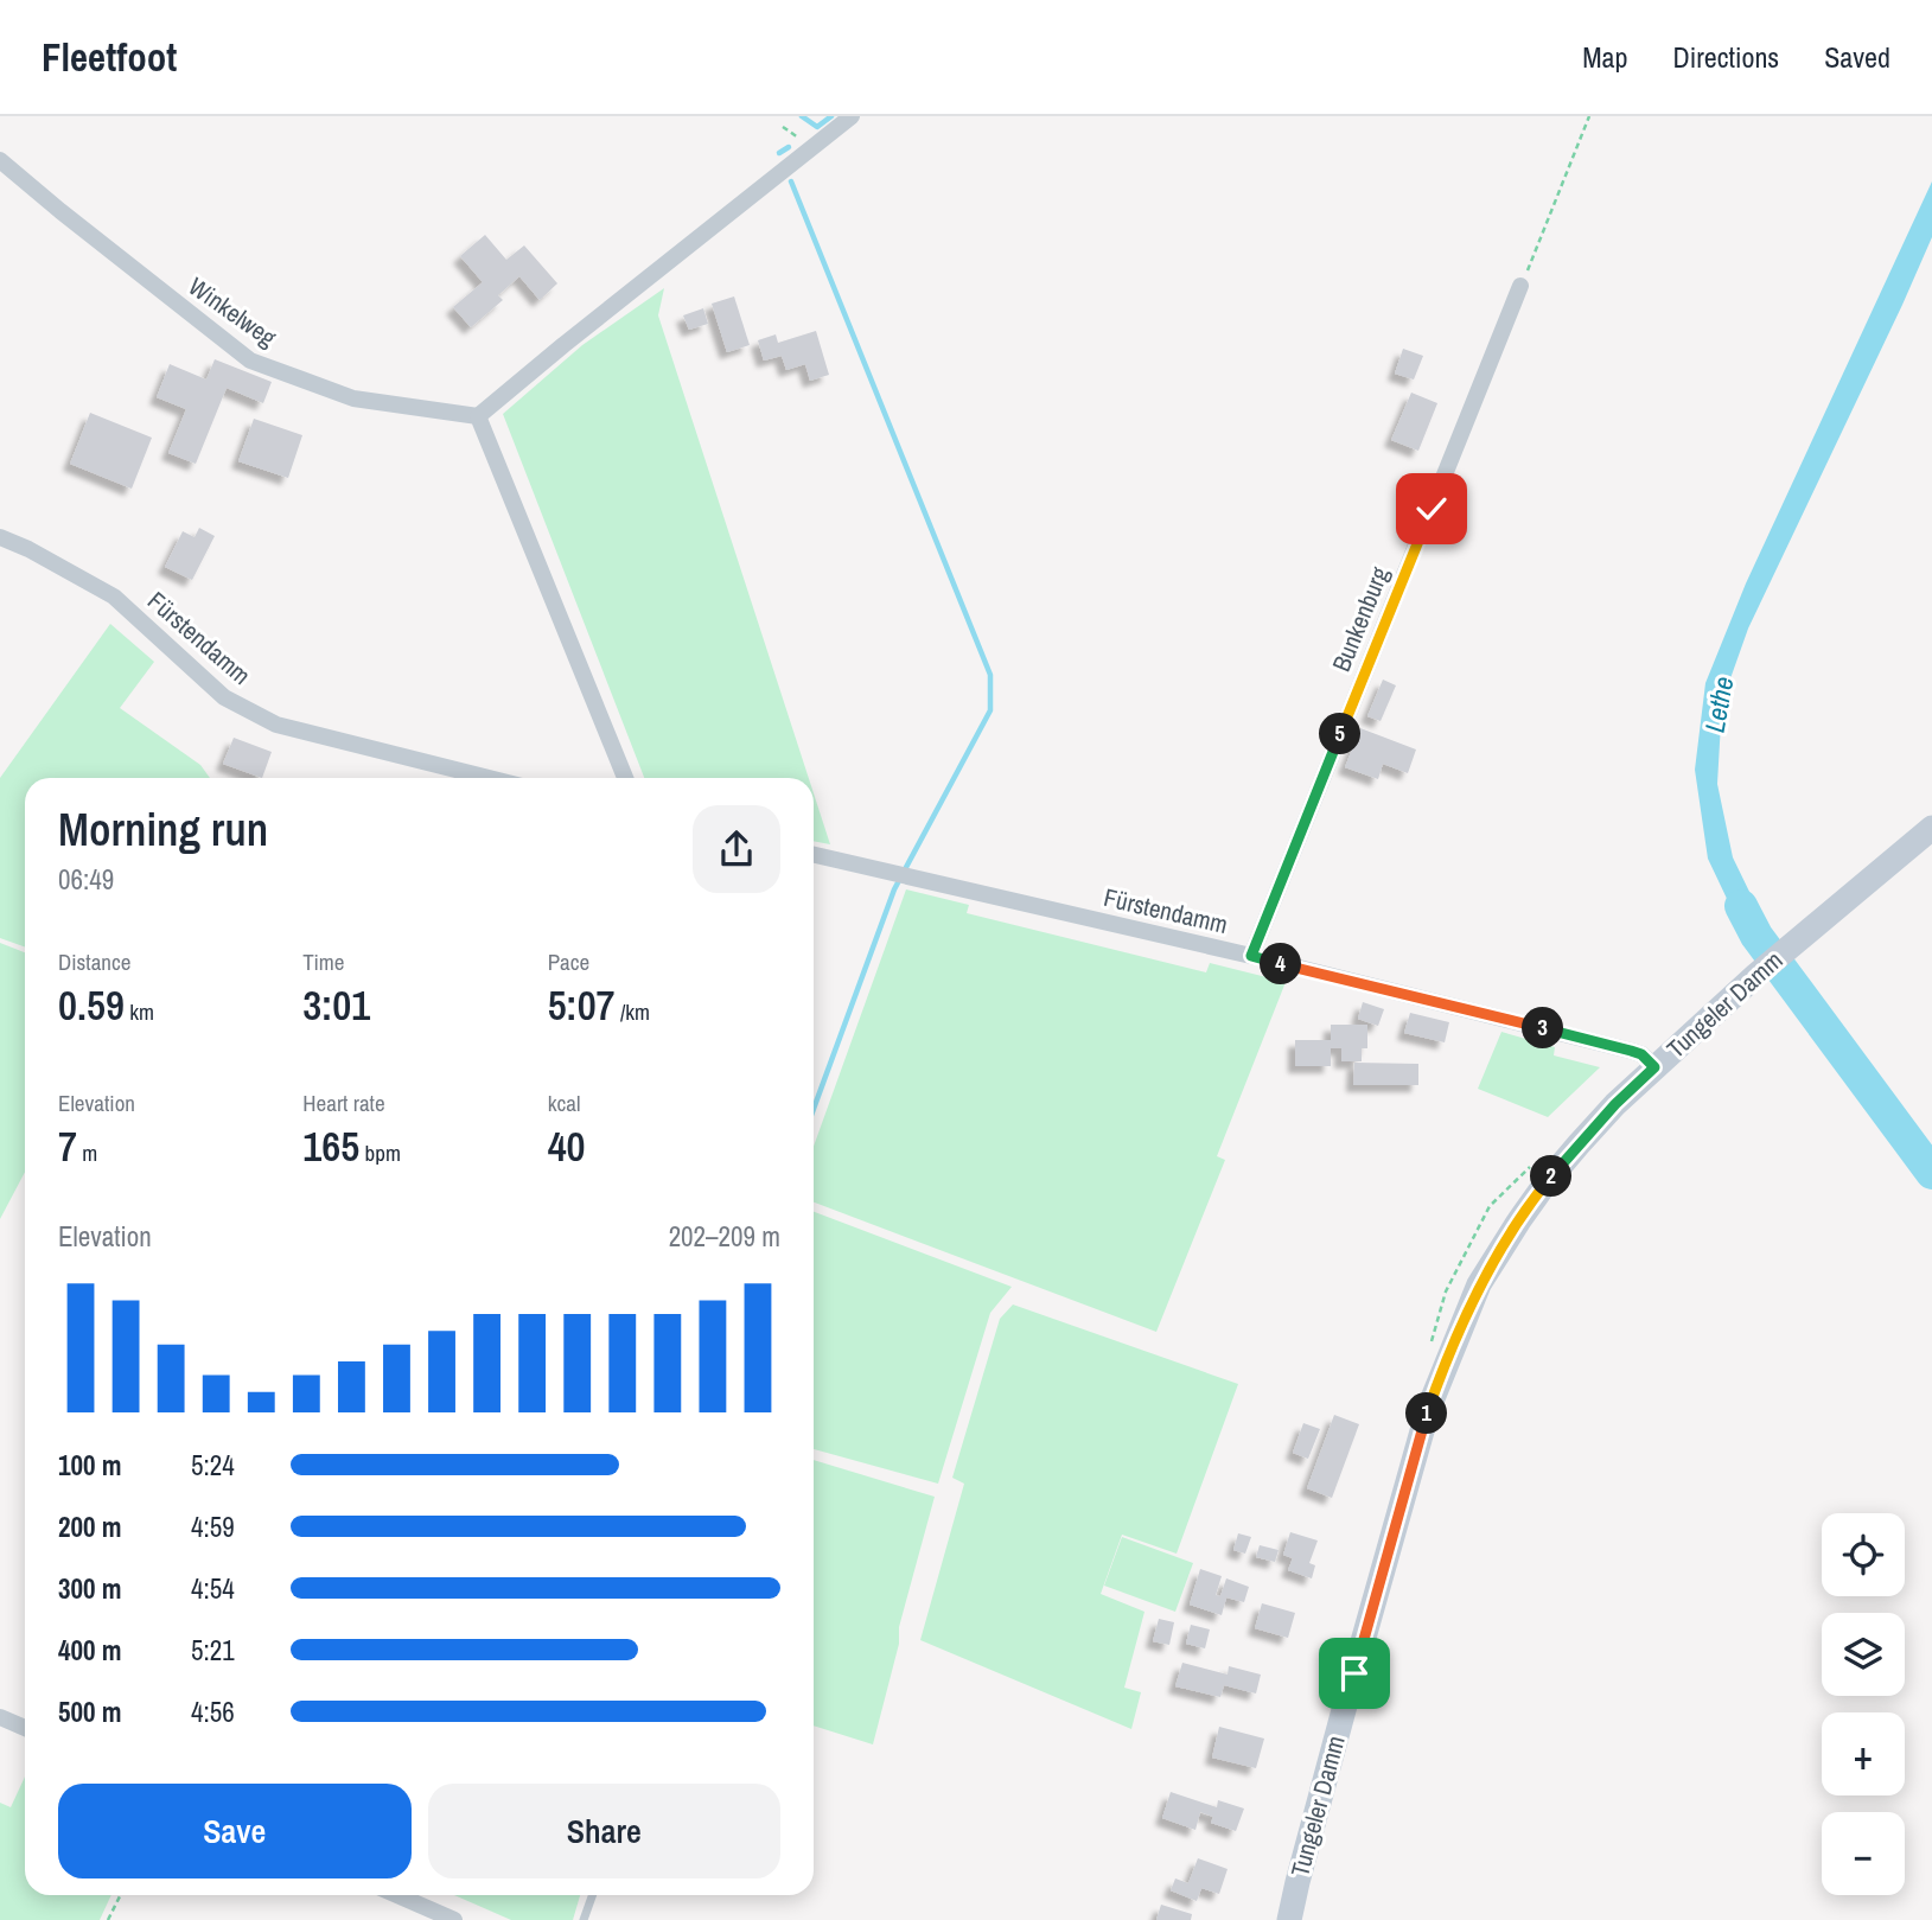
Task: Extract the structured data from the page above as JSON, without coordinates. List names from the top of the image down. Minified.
{"streets":{"street":["Winkelweg","Bunkenburg","Fürstendamm","Tungeler Damm"]},"crossings":[["Bunkenburg","Fürstendamm"],["Fürstendamm","Tungeler Damm"]],"water":["Lethe"],"page":{"header":"Fleetfoot","nav":["Map","Directions","Saved"],"pins":["5","4","3","2","1"],"heading":["Morning run","06:49"],"stats":[["Distance","0.59 km"],["Time","3:01"],["Pace","5:07 /km"],["Elevation","7 m"],["Heart rate","165 bpm"],["kcal","40"]],"chart":["Elevation","202–209 m"],"list":[{"name":"100 m","note":"5:24"},{"name":"200 m","note":"4:59"},{"name":"300 m","note":"4:54"},{"name":"400 m","note":"5:21"},{"name":"500 m","note":"4:56"}],"map_buttons":["+","−"],"buttons":["Save","Share"]}}
